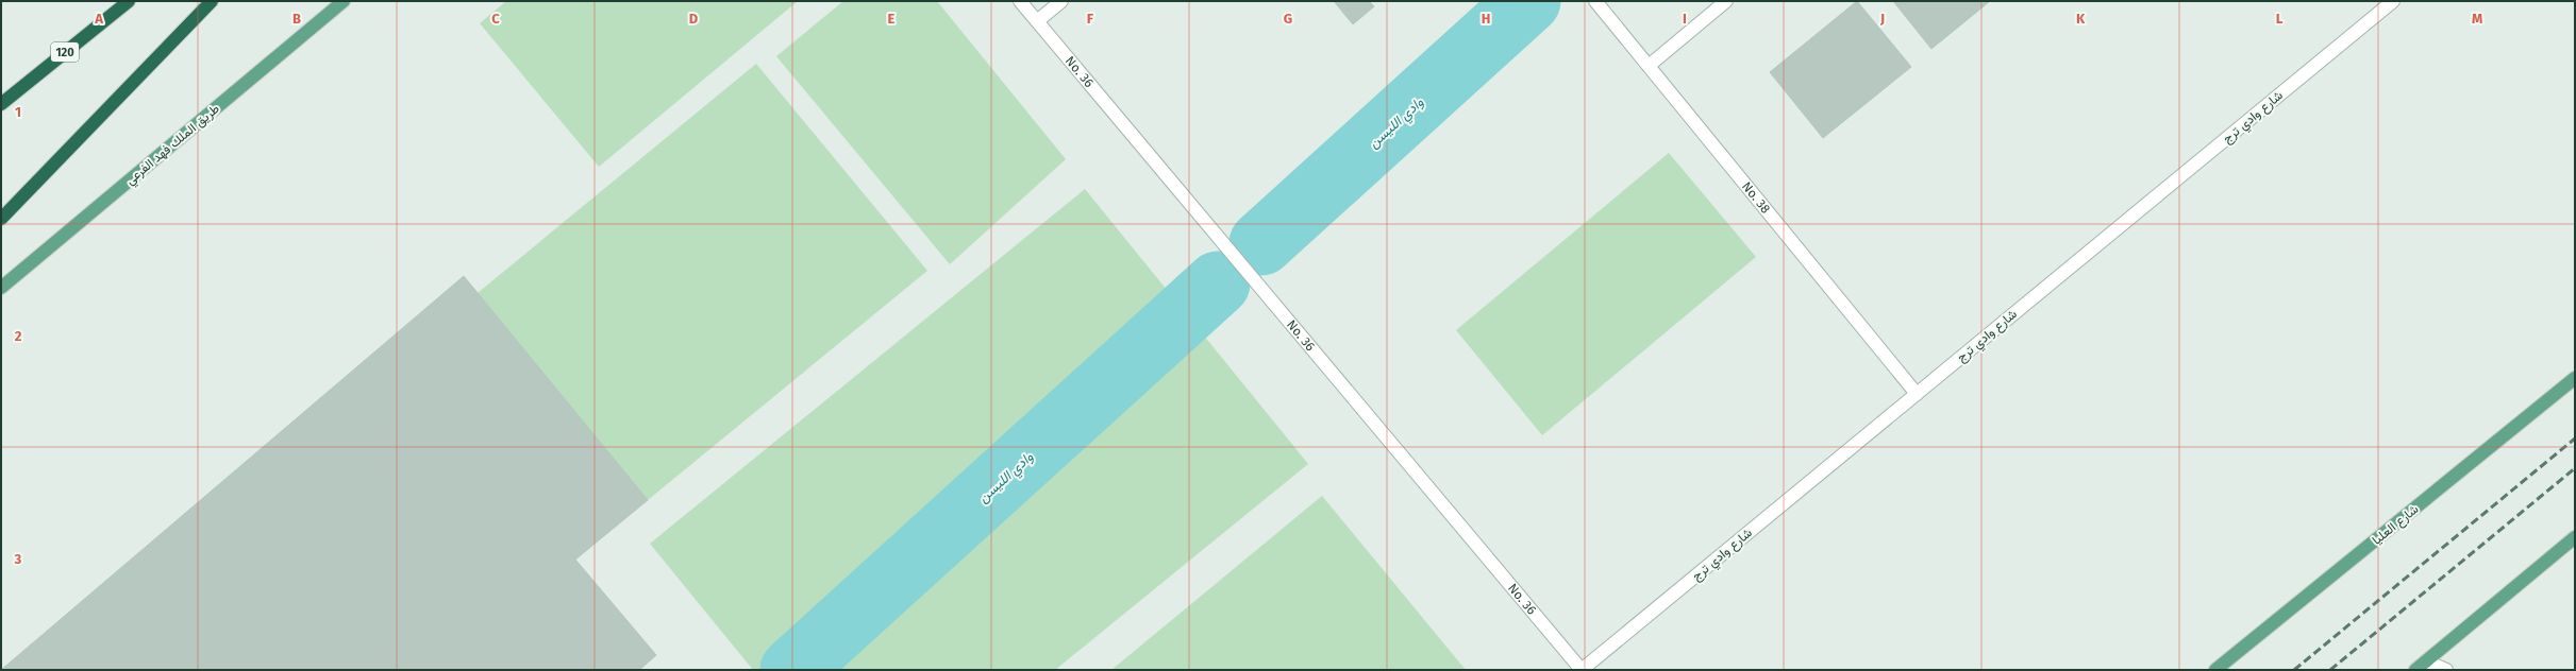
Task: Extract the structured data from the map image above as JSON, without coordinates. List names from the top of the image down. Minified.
{"streets":{"highway":["120"],"main road":["طريق الملك فهد الفرعي","شارع العليا"],"street":["No. 36","شارع وادي ترج","No. 38"]},"crossings":[["No. 36","شارع وادي ترج"],["شارع وادي ترج","No. 38"]],"water":["وادي الليسن"],"grid":{"columns":["A","B","C","D","E","F","G","H","I","J","K","L","M"],"rows":["1","2","3"]}}
